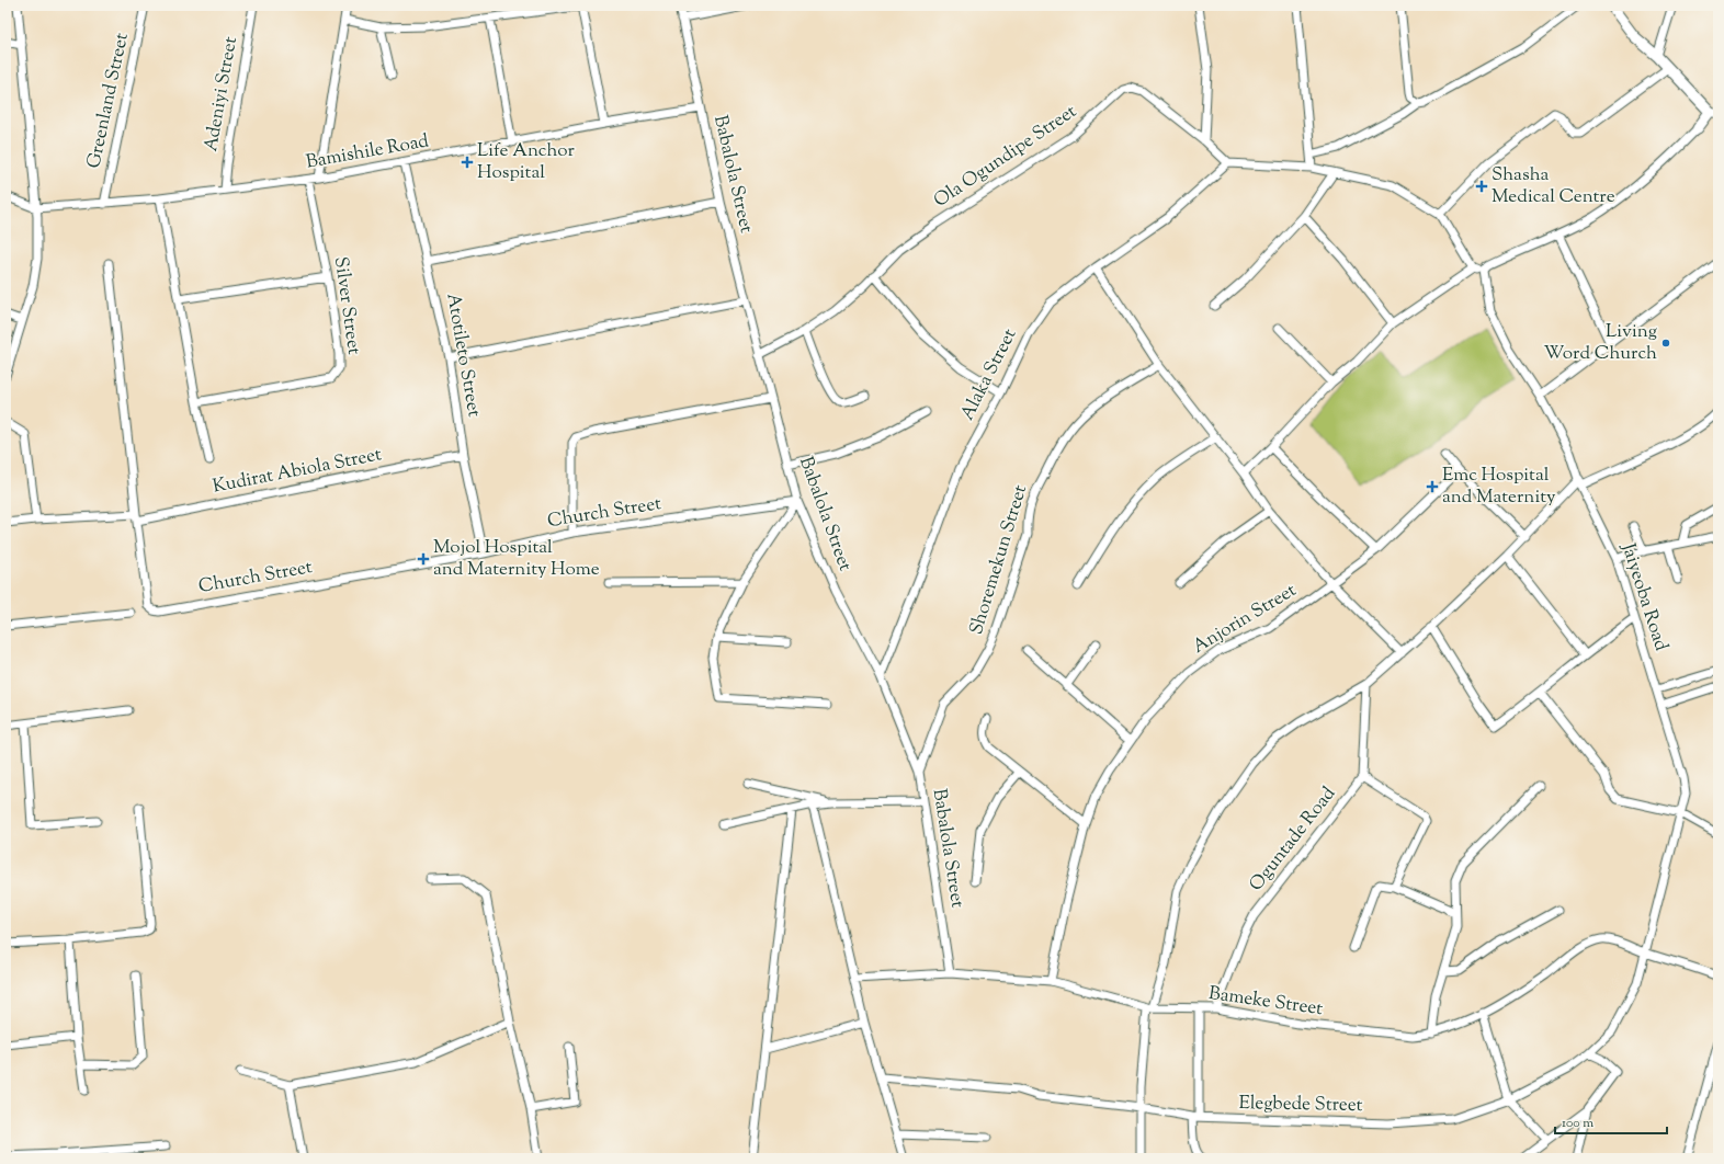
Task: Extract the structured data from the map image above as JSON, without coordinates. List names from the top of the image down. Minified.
{"streets":{"street":["Adeniyi Street","Greenland Street","Bamishile Road","Ola Ogundipe Street","Babalola Street","Silver Street","Atotileto Street","Alaka Street","Kudirat Abiola Street","Church Street","Shoremekun Street","Jaiyeoba Road","Anjorin Street","Oguntade Road","Bameke Street","Elegbede Street"]},"crossings":[["Adeniyi Street","Bamishile Road"],["Greenland Street","Bamishile Road"],["Bamishile Road","Babalola Street"],["Bamishile Road","Silver Street"],["Bamishile Road","Atotileto Street"],["Ola Ogundipe Street","Babalola Street"],["Ola Ogundipe Street","Alaka Street"],["Babalola Street","Alaka Street"],["Babalola Street","Church Street"],["Babalola Street","Shoremekun Street"],["Babalola Street","Bameke Street"],["Atotileto Street","Kudirat Abiola Street"],["Atotileto Street","Church Street"],["Kudirat Abiola Street","Church Street"],["Jaiyeoba Road","Bameke Street"],["Jaiyeoba Road","Elegbede Street"],["Anjorin Street","Bameke Street"],["Oguntade Road","Bameke Street"],["Bameke Street","Elegbede Street"]],"places":{"health":["Life Anchor Hospital","Shasha Medical Centre","Emc Hospital and Maternity","Mojol Hospital and Maternity Home"],"other":["Living Word Church"]},"scale_bar":"100 m"}
